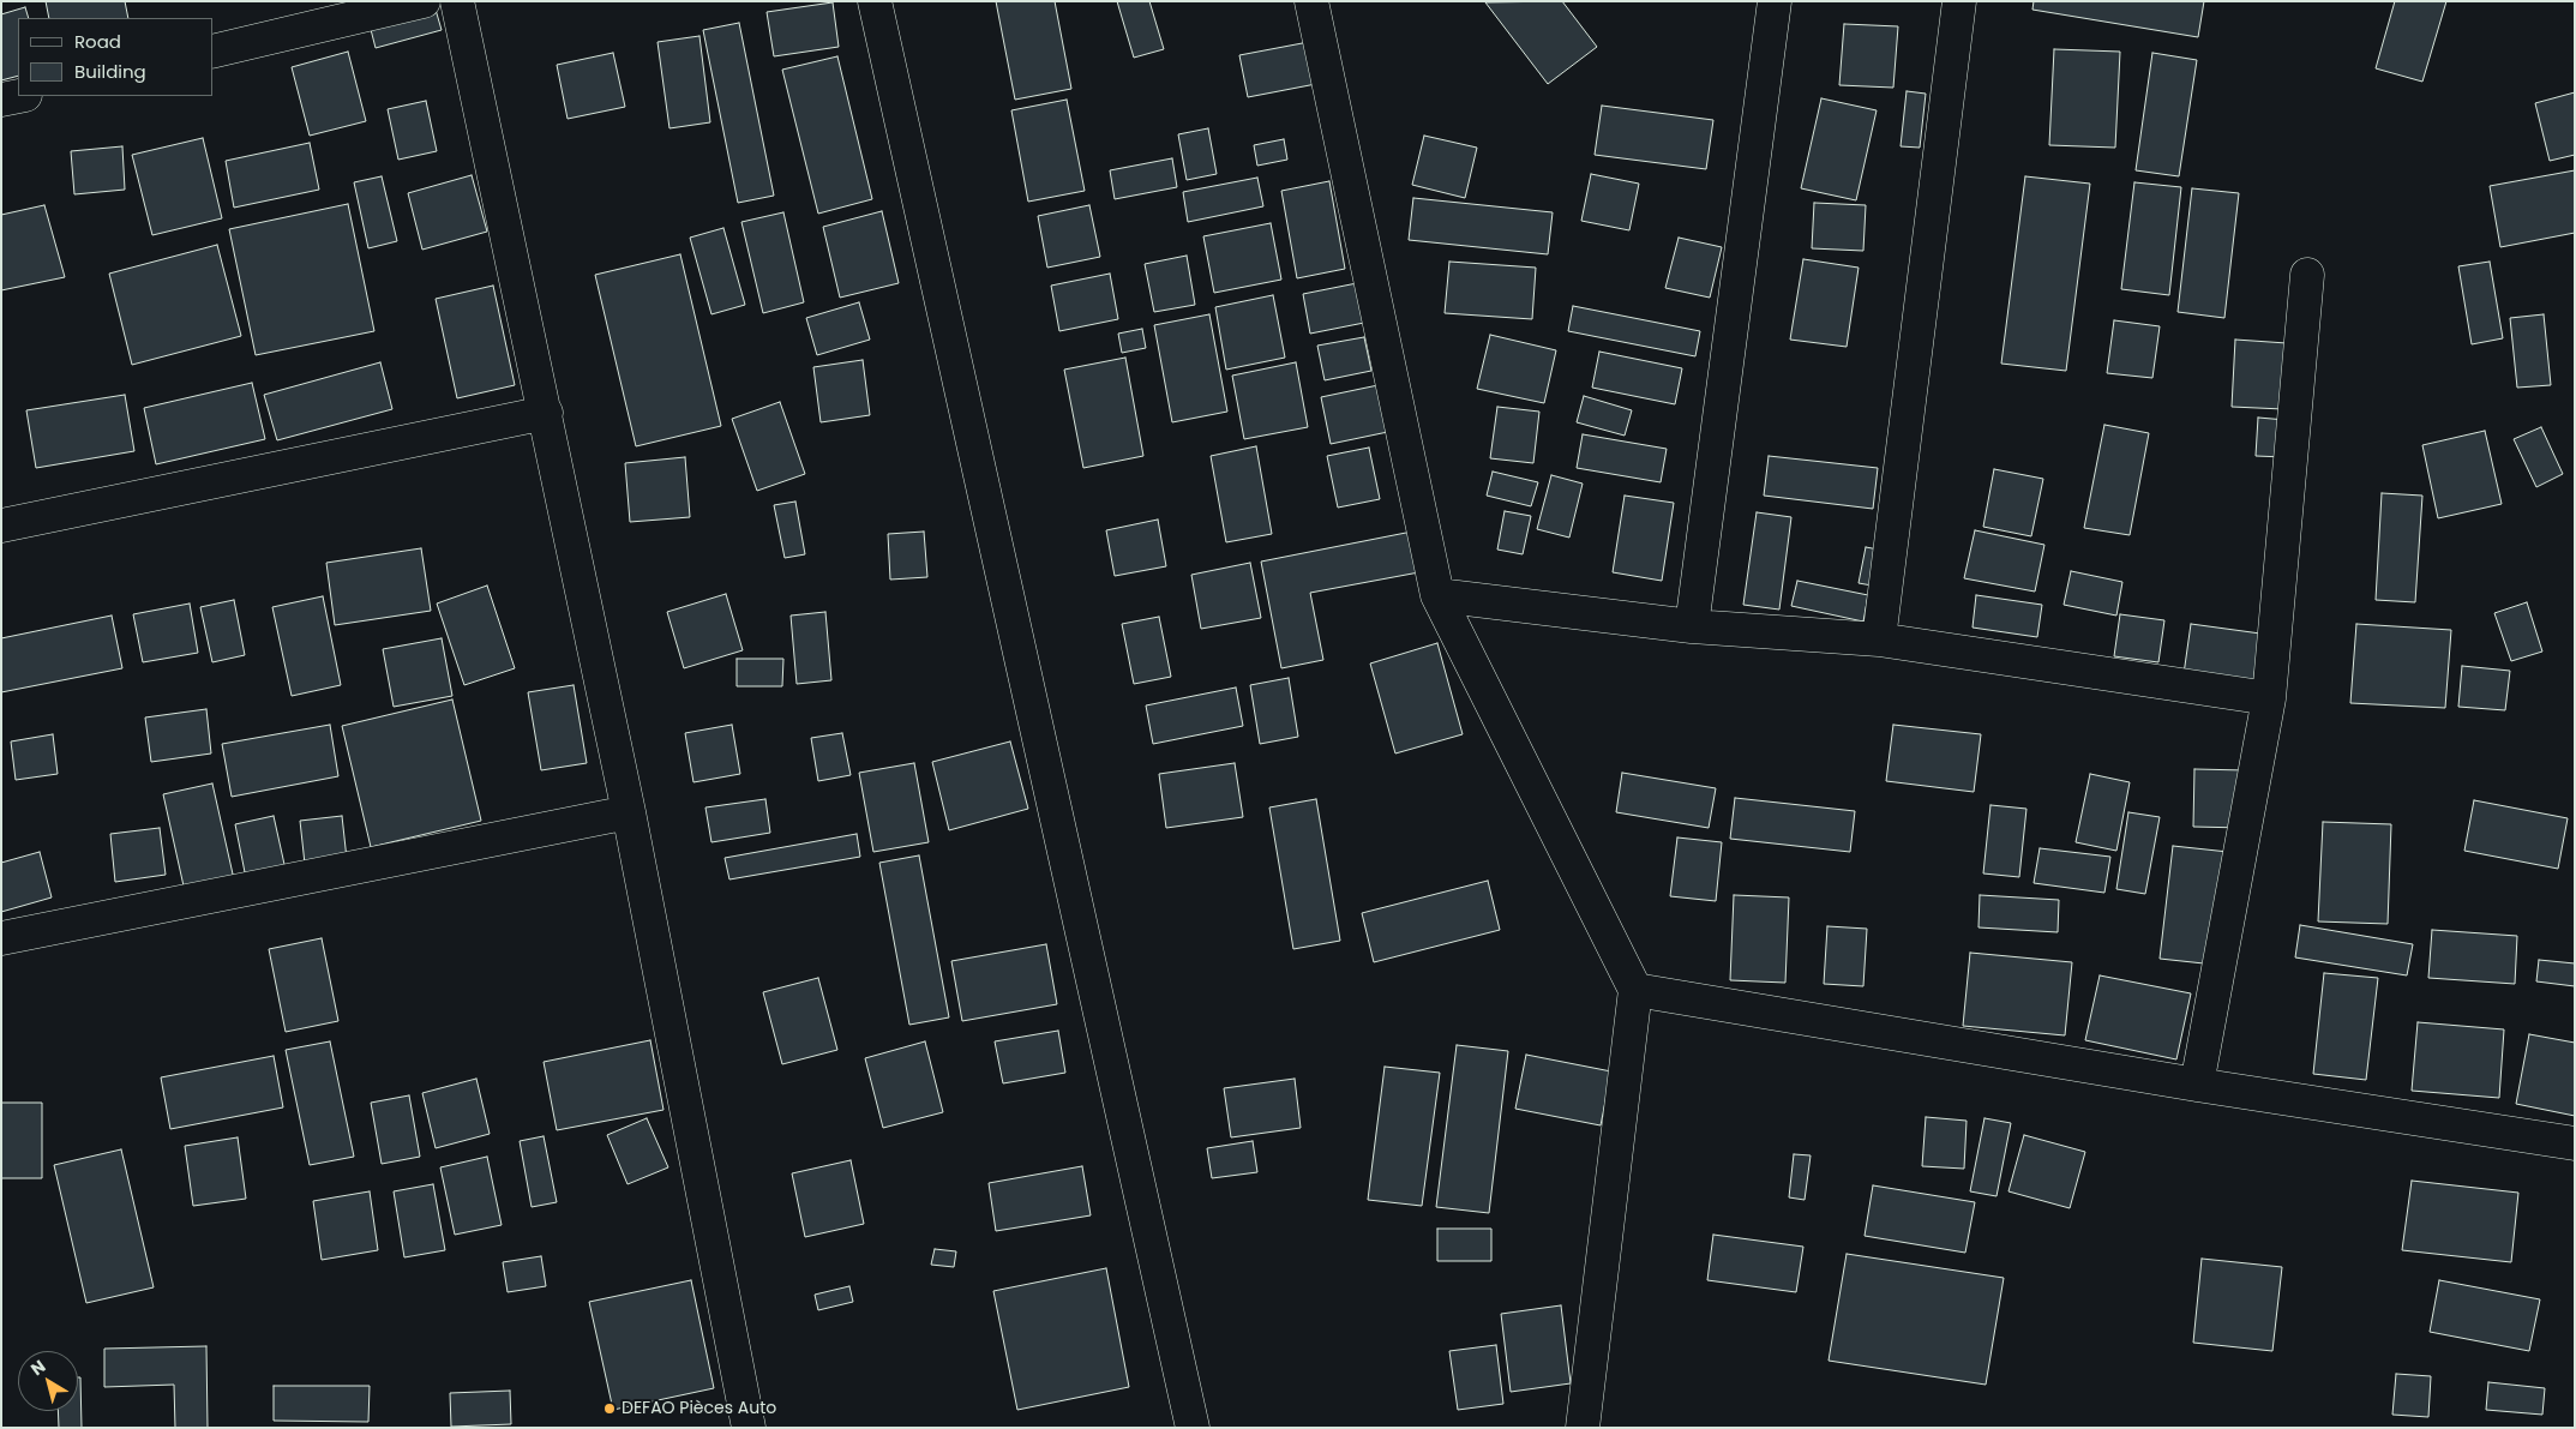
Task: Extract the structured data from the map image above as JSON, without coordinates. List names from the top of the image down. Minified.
{"places":["DEFAO Pièces Auto"],"legend":["Road","Building"],"north":"top left"}
